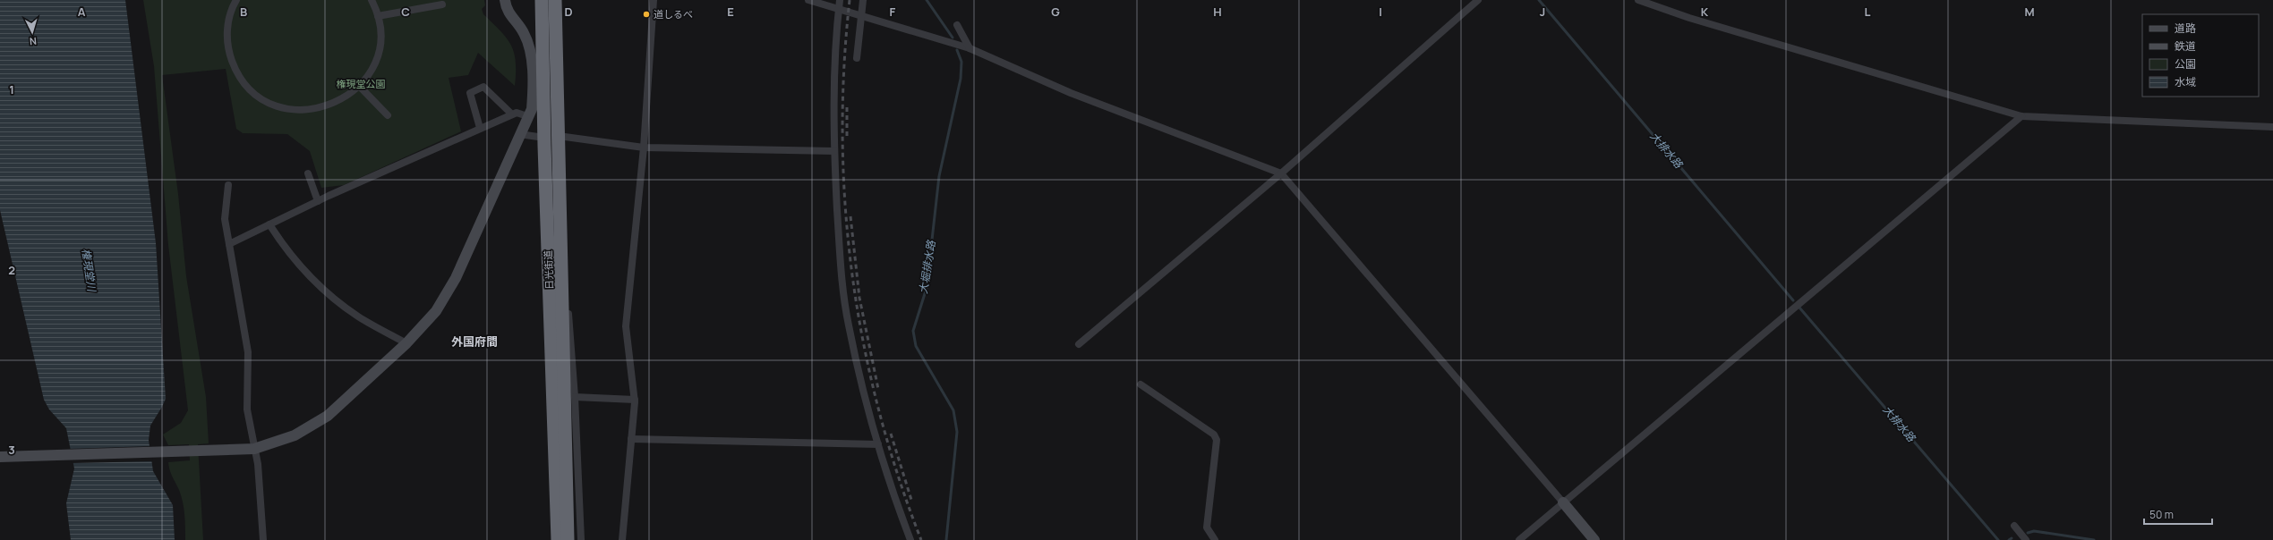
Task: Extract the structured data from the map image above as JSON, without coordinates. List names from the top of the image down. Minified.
{"streets":{"highway":["日光街道"]},"districts":["外国府間"],"water":["大排水路","大堀排水路","権現堂川"],"parks":["権現堂公園"],"places":["道しるべ"],"legend":["道路","鉄道","公園","水域"],"scale_bar":"50 m","north":"bottom","grid":{"columns":["A","B","C","D","E","F","G","H","I","J","K","L","M"],"rows":["1","2","3"]}}
